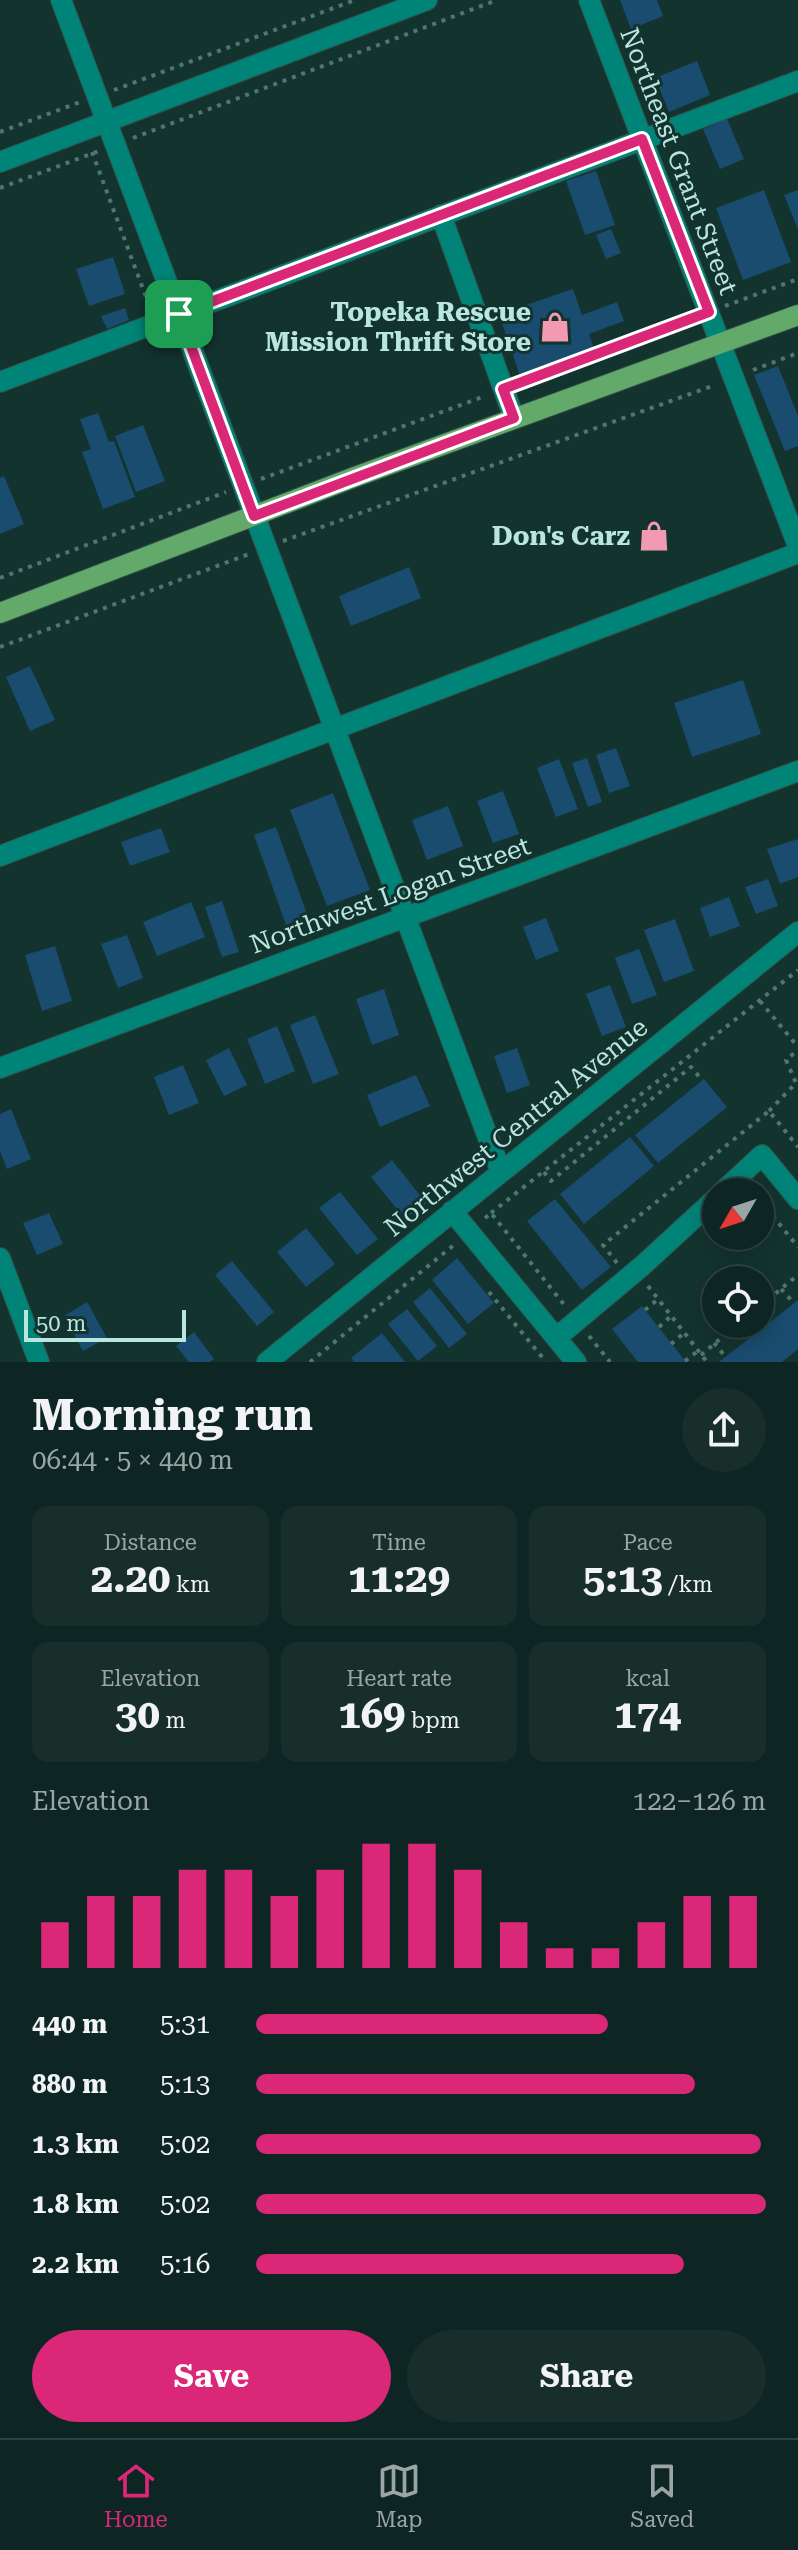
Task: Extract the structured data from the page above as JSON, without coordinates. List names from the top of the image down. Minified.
{"streets":{"street":["Northeast Grant Street","Northwest Logan Street","Northwest Central Avenue"]},"places":{"shop":["Topeka Rescue Mission Thrift Store","Don's Carz"]},"scale_bar":"50 m","north":"bottom left","page":{"scale":"50 m","heading":["Morning run","06:44 · 5 × 440 m"],"stats":[["Distance","2.20 km"],["Time","11:29"],["Pace","5:13 /km"],["Elevation","30 m"],["Heart rate","169 bpm"],["kcal","174"]],"chart":["Elevation","122–126 m"],"list":[{"name":"440 m","note":"5:31"},{"name":"880 m","note":"5:13"},{"name":"1.3 km","note":"5:02"},{"name":"1.8 km","note":"5:02"},{"name":"2.2 km","note":"5:16"}],"buttons":["Save","Share"],"tabs":["Home","Map","Saved"]}}
